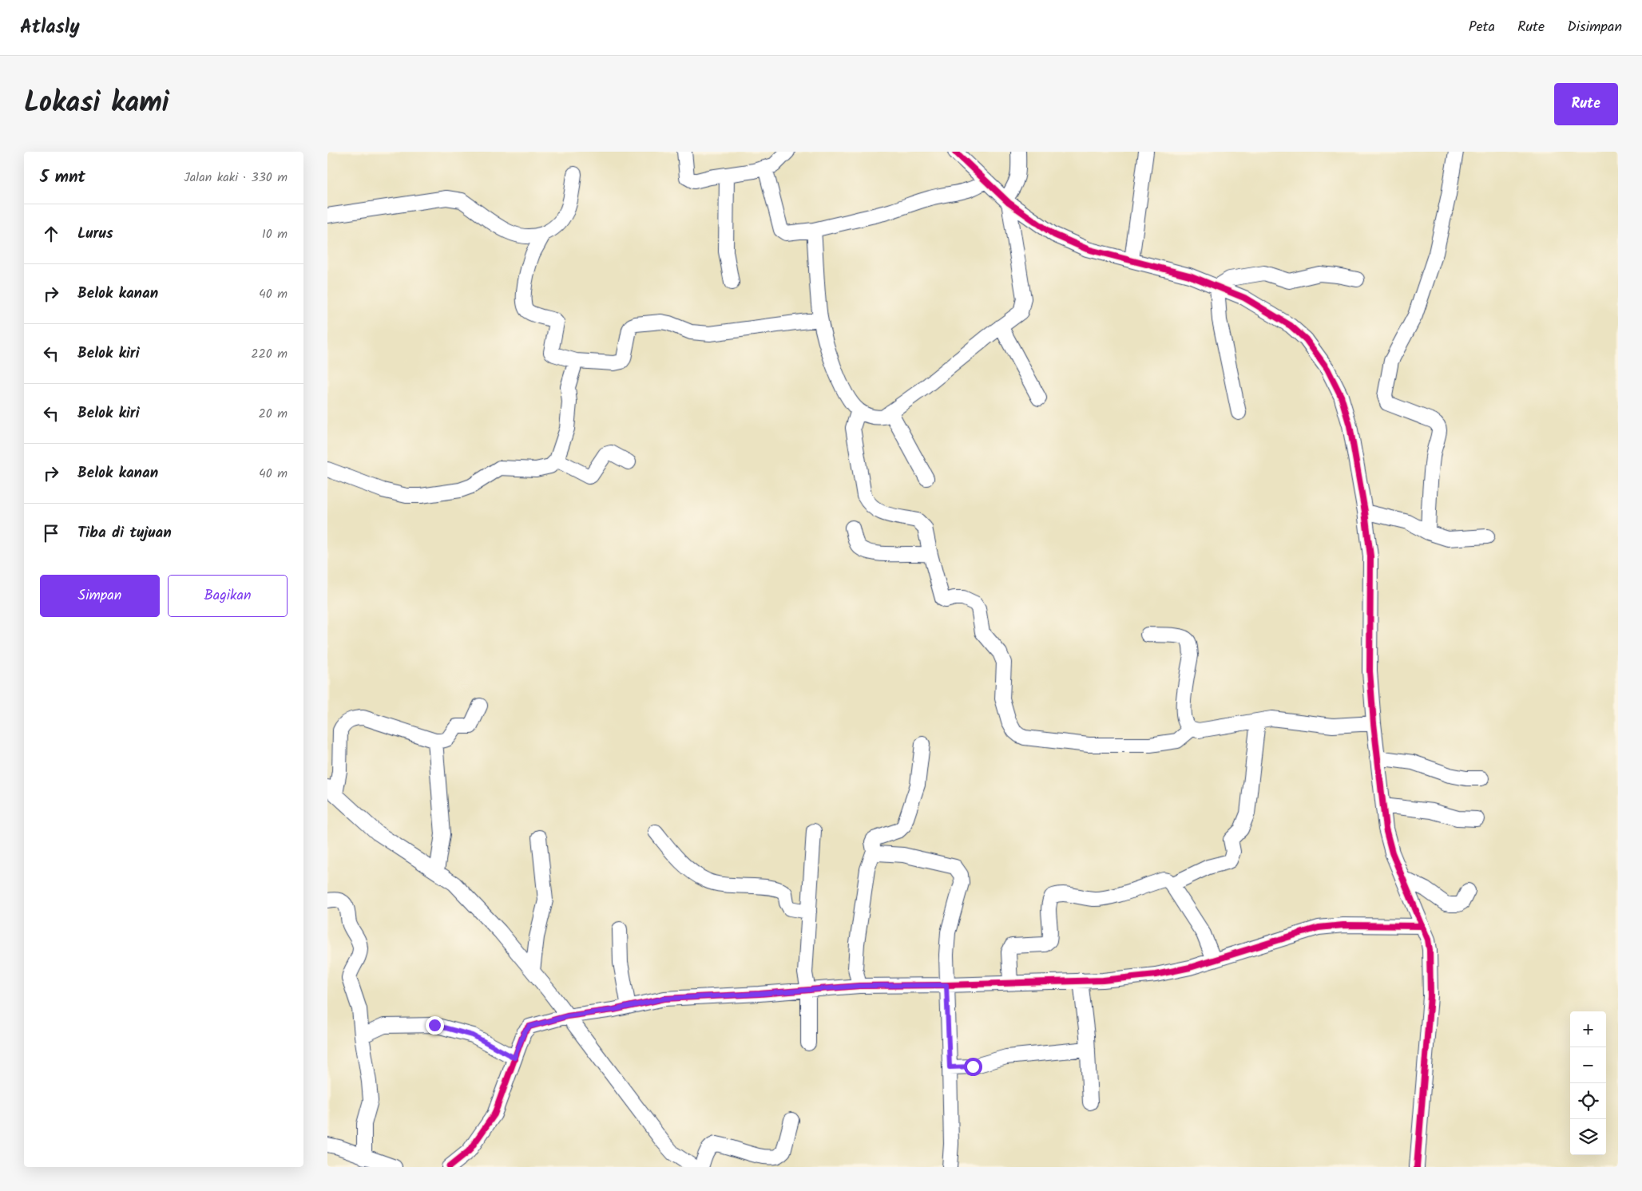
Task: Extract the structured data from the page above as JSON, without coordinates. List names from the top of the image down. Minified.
{"page":{"header":"Atlasly","nav":["Peta","Rute","Disimpan"],"title":"Lokasi kami","buttons":["Rute",["Simpan","Bagikan"]],"heading":["5 mnt","Jalan kaki · 330 m"],"list":[["Lurus","10 m"],["Belok kanan","40 m"],["Belok kiri","220 m"],["Belok kiri","20 m"],["Belok kanan","40 m"],"Tiba di tujuan"],"map_buttons":["+","−"]}}
